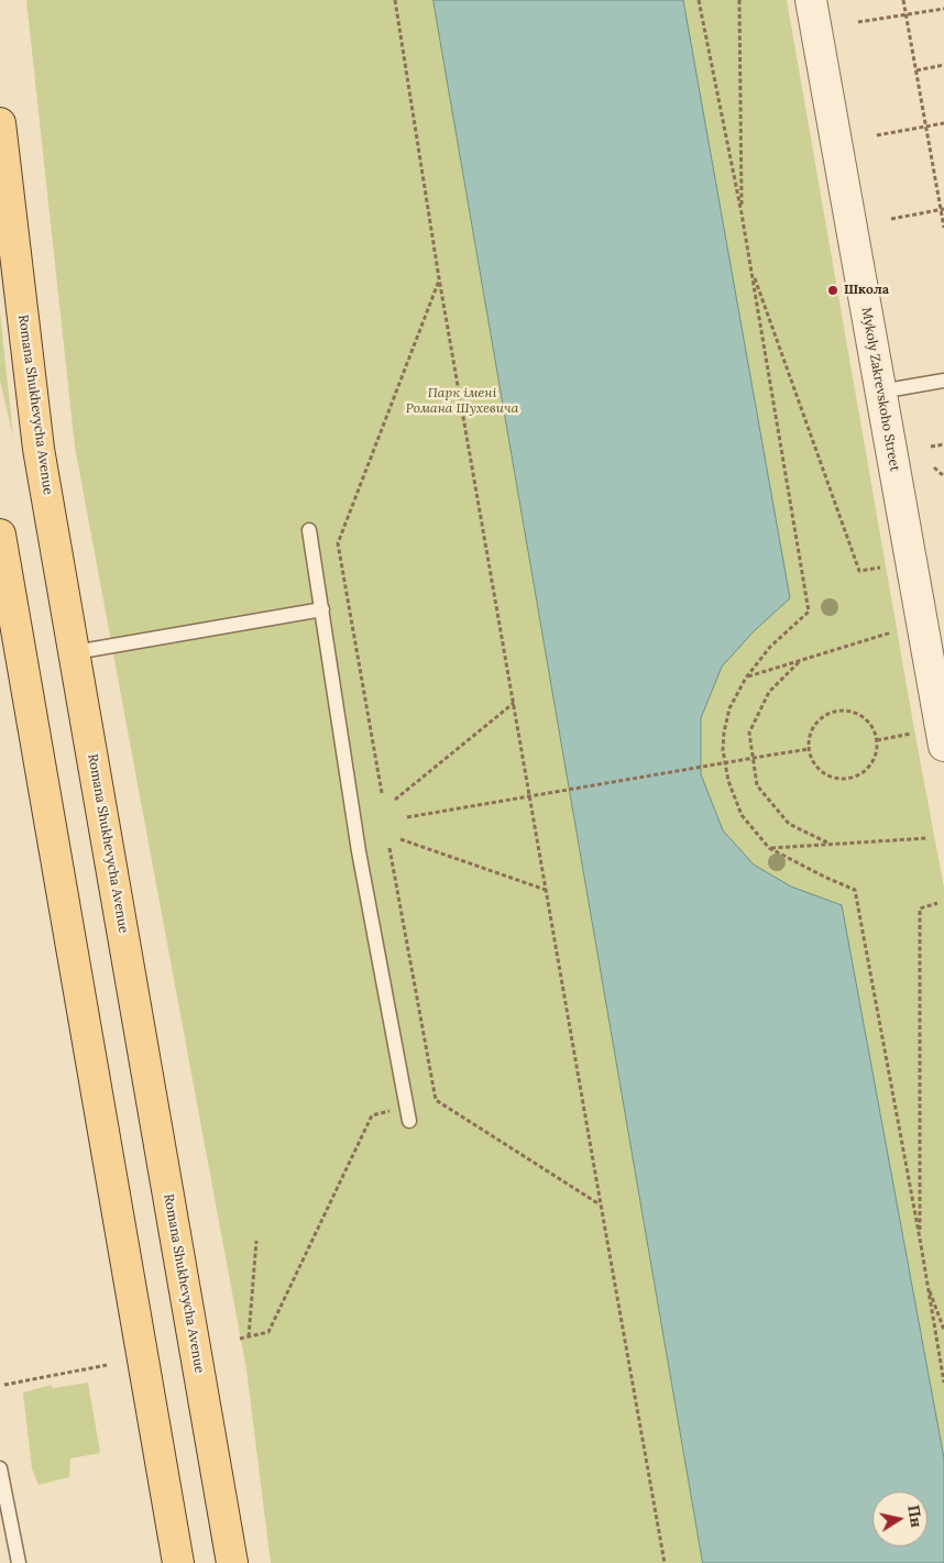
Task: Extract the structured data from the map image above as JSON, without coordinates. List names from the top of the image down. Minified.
{"streets":{"main road":["Romana Shukhevycha Avenue"],"street":["Mykoly Zakrevskoho Street"]},"parks":["Парк імені Романа Шухевича"],"places":["Школа"],"north":"right"}
